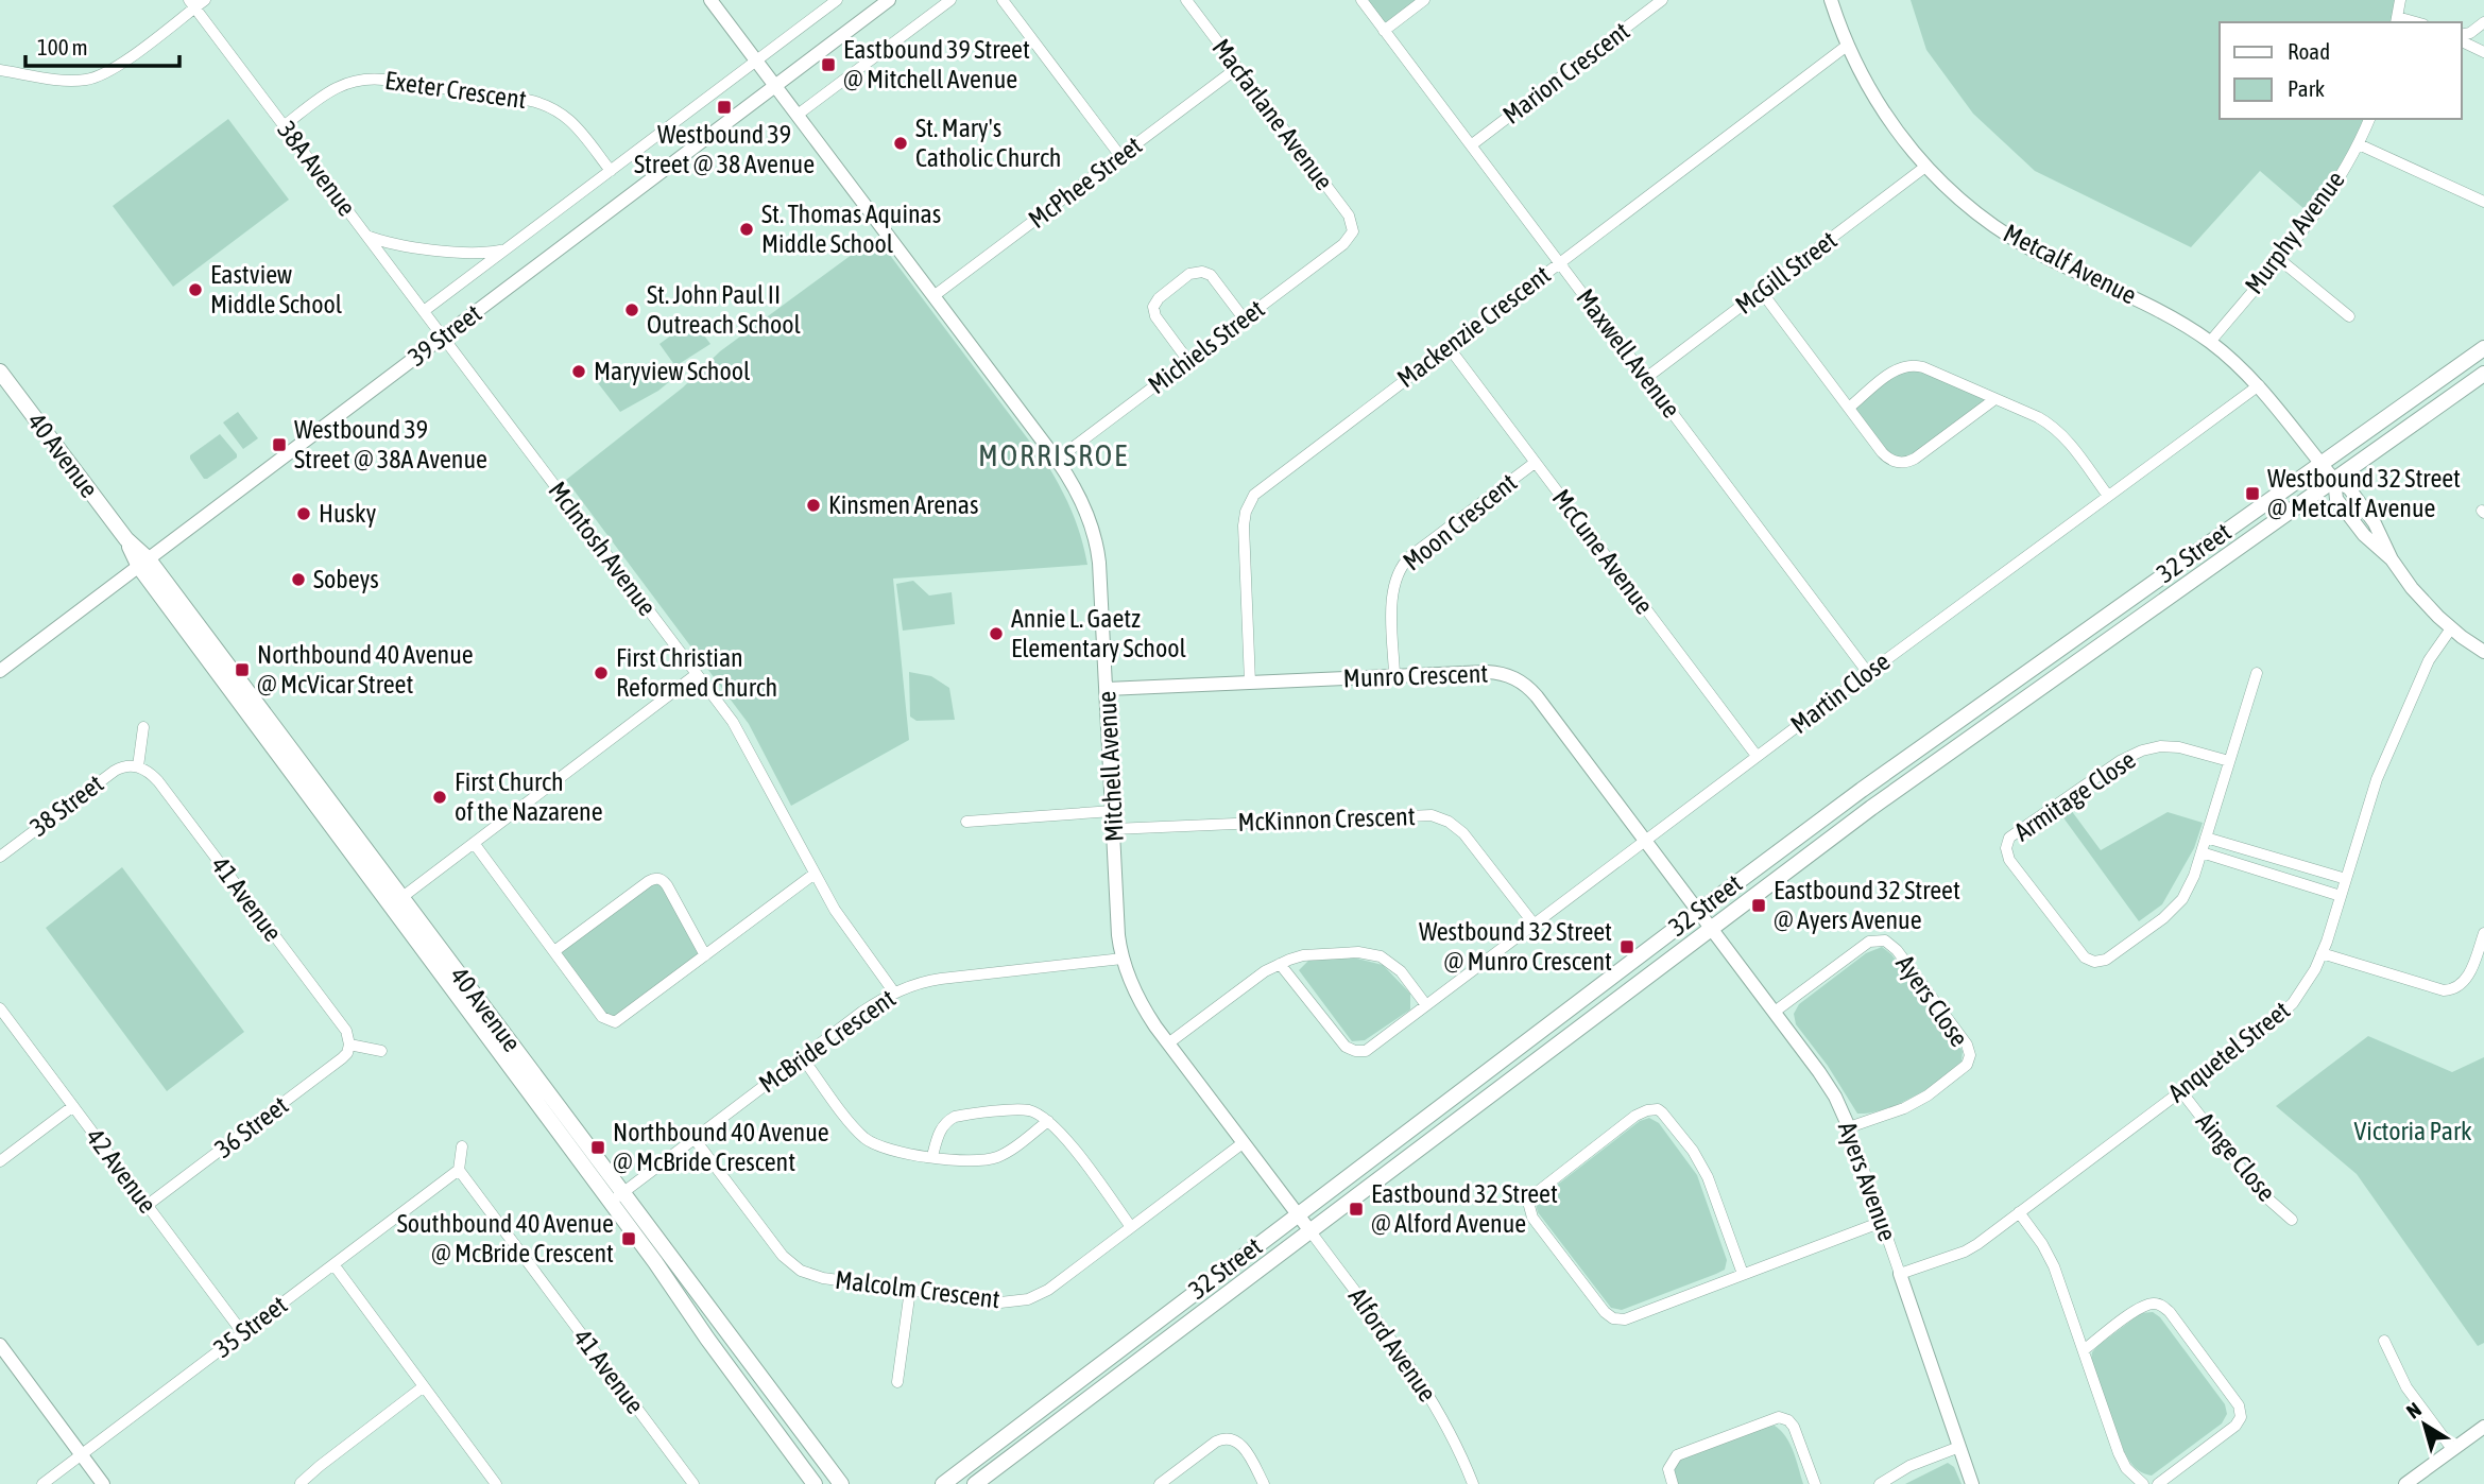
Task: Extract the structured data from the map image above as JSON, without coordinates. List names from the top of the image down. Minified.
{"streets":{"main road":["40 Avenue","32 Street"],"street":["Marion Crescent","Exeter Crescent","Macfarlane Avenue","38A Avenue","McPhee Street","Murphy Avenue","Metcalf Avenue","McGill Street","Mackenzie Crescent","39 Street","Michiels Street","Maxwell Avenue","Moon Crescent","McIntosh Avenue","McCune Avenue","Munro Crescent","Martin Close","Mitchell Avenue","Armitage Close","38 Street","McKinnon Crescent","41 Avenue","Ayers Close","McBride Crescent","Anquetel Street","36 Street","Ainge Close","42 Avenue","Ayers Avenue","Malcolm Crescent","35 Street","Alford Avenue"]},"crossings":[["Marion Crescent","Maxwell Avenue"],["Exeter Crescent","38A Avenue"],["Exeter Crescent","39 Street"],["Macfarlane Avenue","McPhee Street"],["Macfarlane Avenue","Michiels Street"],["38A Avenue","39 Street"],["38A Avenue","McIntosh Avenue"],["McPhee Street","Mitchell Avenue"],["Murphy Avenue","Metcalf Avenue"],["Metcalf Avenue","McGill Street"],["Metcalf Avenue","Mackenzie Crescent"],["Metcalf Avenue","32 Street"],["Metcalf Avenue","Martin Close"],["Metcalf Avenue","Anquetel Street"],["McGill Street","Maxwell Avenue"],["Mackenzie Crescent","Maxwell Avenue"],["Mackenzie Crescent","McCune Avenue"],["Mackenzie Crescent","Munro Crescent"],["39 Street","40 Avenue"],["39 Street","McIntosh Avenue"],["39 Street","Mitchell Avenue"],["Michiels Street","Mitchell Avenue"],["Maxwell Avenue","Martin Close"],["40 Avenue","McBride Crescent"],["Moon Crescent","McCune Avenue"],["Moon Crescent","Munro Crescent"],["McIntosh Avenue","McBride Crescent"],["McCune Avenue","Martin Close"],["32 Street","Munro Crescent"],["32 Street","Mitchell Avenue"],["32 Street","Ayers Avenue"],["32 Street","Alford Avenue"],["Munro Crescent","Martin Close"],["Munro Crescent","Mitchell Avenue"],["Munro Crescent","Ayers Avenue"],["Martin Close","McKinnon Crescent"],["Mitchell Avenue","McKinnon Crescent"],["Mitchell Avenue","McBride Crescent"],["Mitchell Avenue","Malcolm Crescent"],["Mitchell Avenue","Alford Avenue"],["38 Street","41 Avenue"],["41 Avenue","36 Street"],["41 Avenue","35 Street"],["Ayers Close","Ayers Avenue"],["McBride Crescent","Malcolm Crescent"],["Anquetel Street","Ainge Close"],["Anquetel Street","Ayers Avenue"],["36 Street","42 Avenue"],["42 Avenue","35 Street"]],"districts":["MORRISROE"],"parks":["Victoria Park"],"places":{"transit":["Eastbound 39 Street @ Mitchell Avenue","Westbound 39 Street @ 38 Avenue","Westbound 39 Street @ 38A Avenue","Westbound 32 Street @ Metcalf Avenue","Northbound 40 Avenue @ McVicar Street","Eastbound 32 Street @ Ayers Avenue","Westbound 32 Street @ Munro Crescent","Northbound 40 Avenue @ McBride Crescent","Eastbound 32 Street @ Alford Avenue","Southbound 40 Avenue @ McBride Crescent"],"other":["St. Mary's Catholic Church","St. Thomas Aquinas Middle School","Eastview Middle School","St. John Paul II Outreach School","Maryview School","Kinsmen Arenas","Husky","Sobeys","Annie L. Gaetz Elementary School","First Christian Reformed Church","First Church of the Nazarene"]},"legend":["Road","Park"],"scale_bar":"100 m","north":"top left"}
